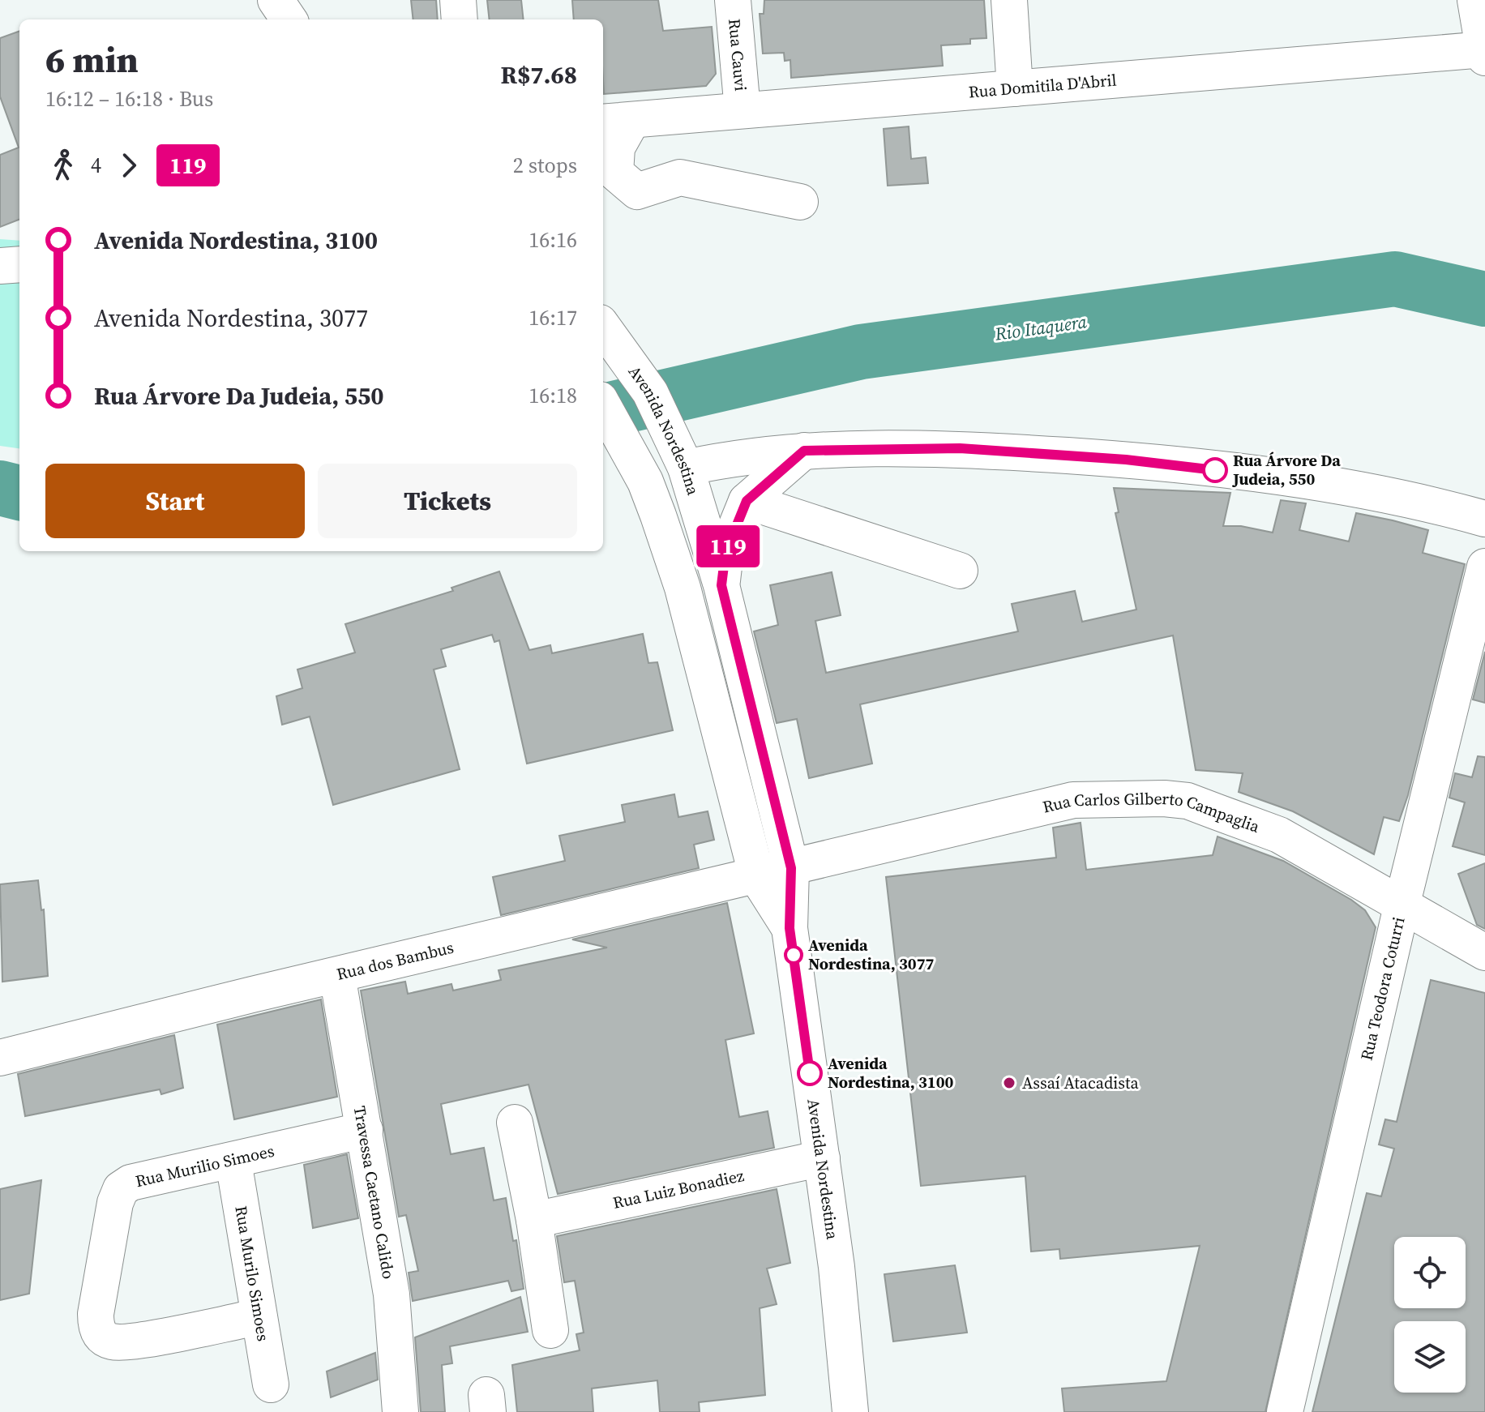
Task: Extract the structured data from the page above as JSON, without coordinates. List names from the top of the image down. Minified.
{"streets":{"street":["Rua Cauvi","Rua Domitila D'Abril","Avenida Nordestina","Rua Carlos Gilberto Campaglia","Rua dos Bambus","Rua Teodora Coturri","Rua Murilio Simoes","Rua Luiz Bonadiez","Travessa Caetano Calido","Rua Murilo Simoes"]},"crossings":[["Rua Cauvi","Rua Domitila D'Abril"],["Avenida Nordestina","Rua Carlos Gilberto Campaglia"],["Avenida Nordestina","Rua dos Bambus"],["Avenida Nordestina","Rua Luiz Bonadiez"],["Rua Carlos Gilberto Campaglia","Rua dos Bambus"],["Rua Carlos Gilberto Campaglia","Rua Teodora Coturri"],["Rua dos Bambus","Travessa Caetano Calido"],["Rua Murilio Simoes","Travessa Caetano Calido"],["Rua Murilio Simoes","Rua Murilo Simoes"]],"water":["Rio Itaquera"],"places":["Rua Árvore Da Judeia, 550","Avenida Nordestina, 3077","Avenida Nordestina, 3100","Assaí Atacadista"],"lines":["bus line 119"],"page":{"on_map":"119","heading":["6 min","16:12 – 16:18 · Bus","R$7.68"],"legs":["4","119","2 stops"],"list":[{"name":"Avenida Nordestina, 3100","value":"16:16"},{"name":"Avenida Nordestina, 3077","value":"16:17"},{"name":"Rua Árvore Da Judeia, 550","value":"16:18"}],"buttons":["Start","Tickets"]}}
